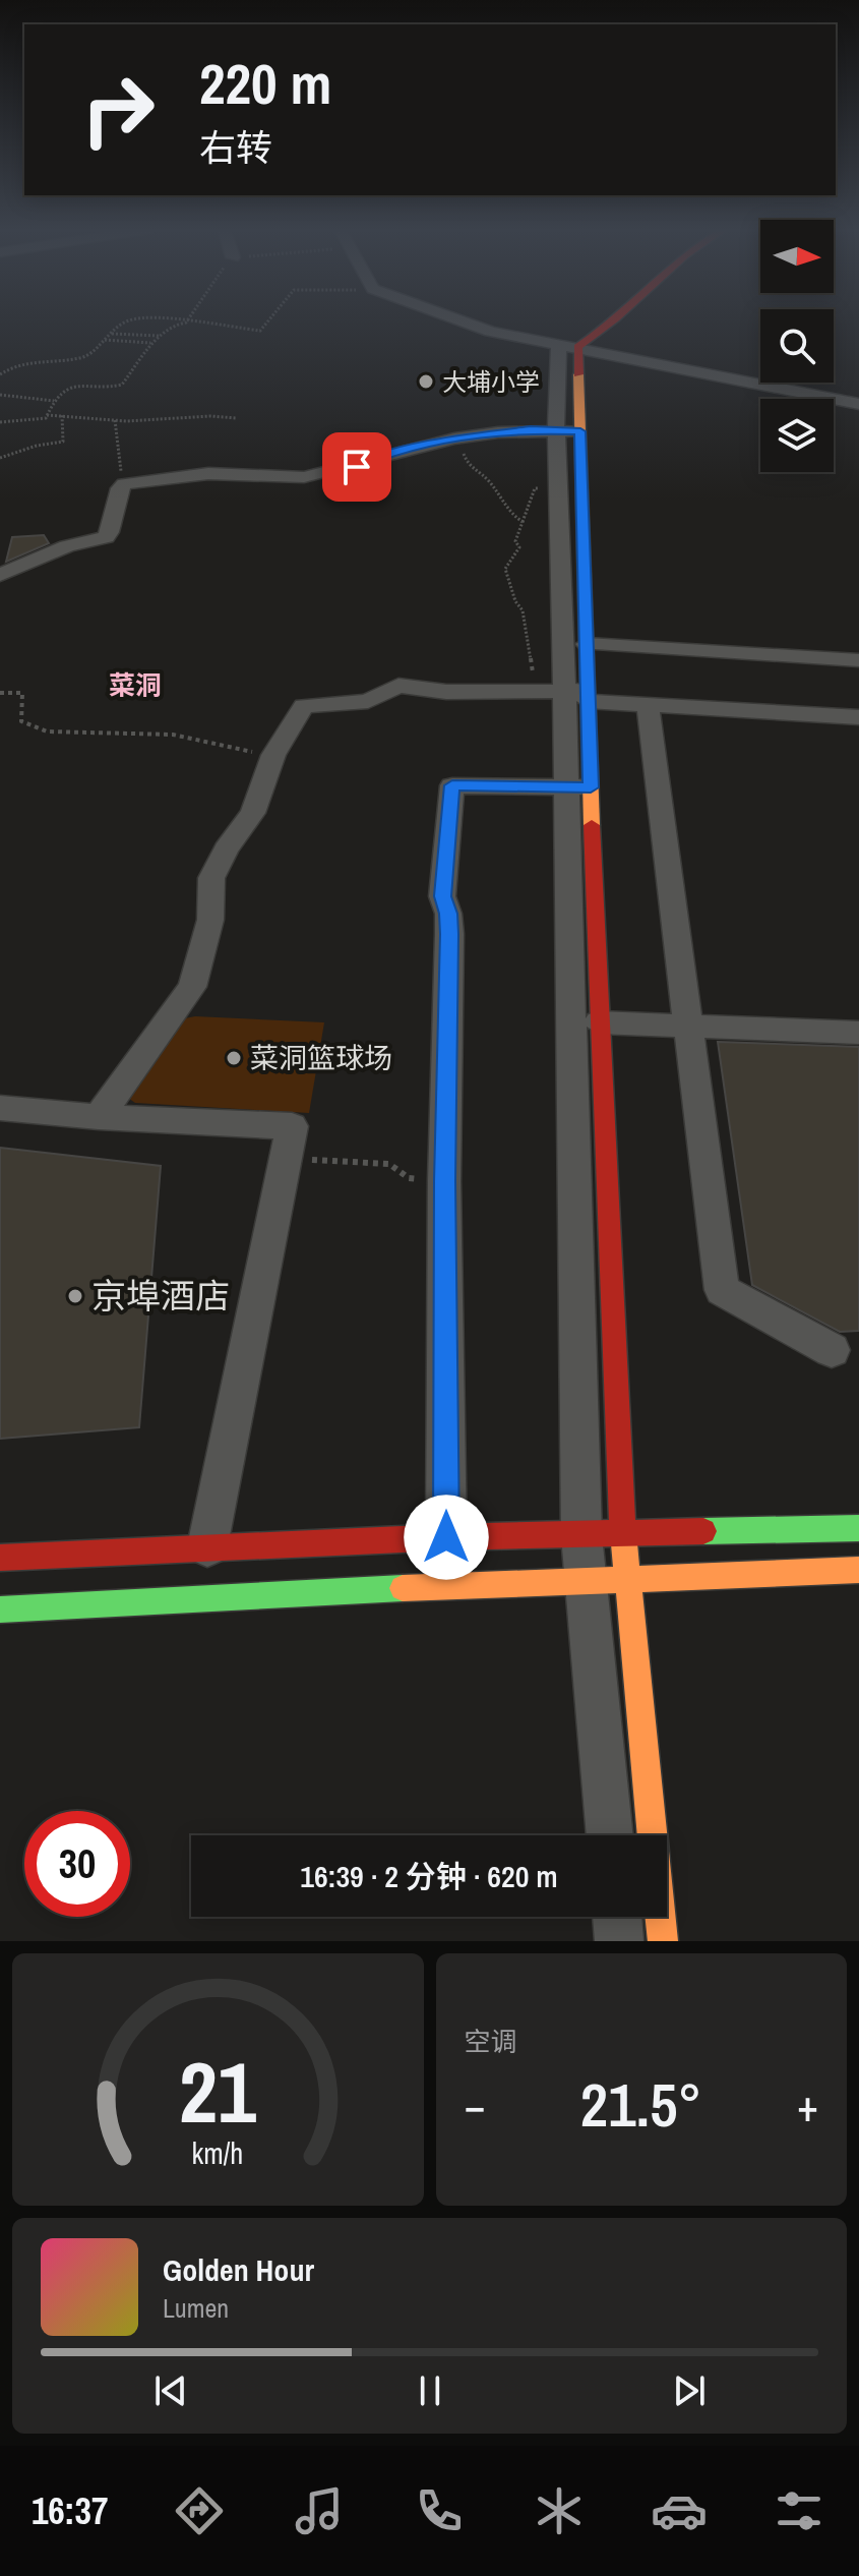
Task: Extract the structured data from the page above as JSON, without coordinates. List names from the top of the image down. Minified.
{"districts":["菜洞"],"places":["大埔小学","菜洞篮球场","京埠酒店"],"north":"right","page":{"turn":["220 m","右转"],"limit":"30","trip":"16:39 · 2 分钟 · 620 m","tile":"空调","heat":["−","21.5°","+"],"song":["Golden Hour","Lumen"],"tabs":"16:37","gauge":["21","km/h"]}}
